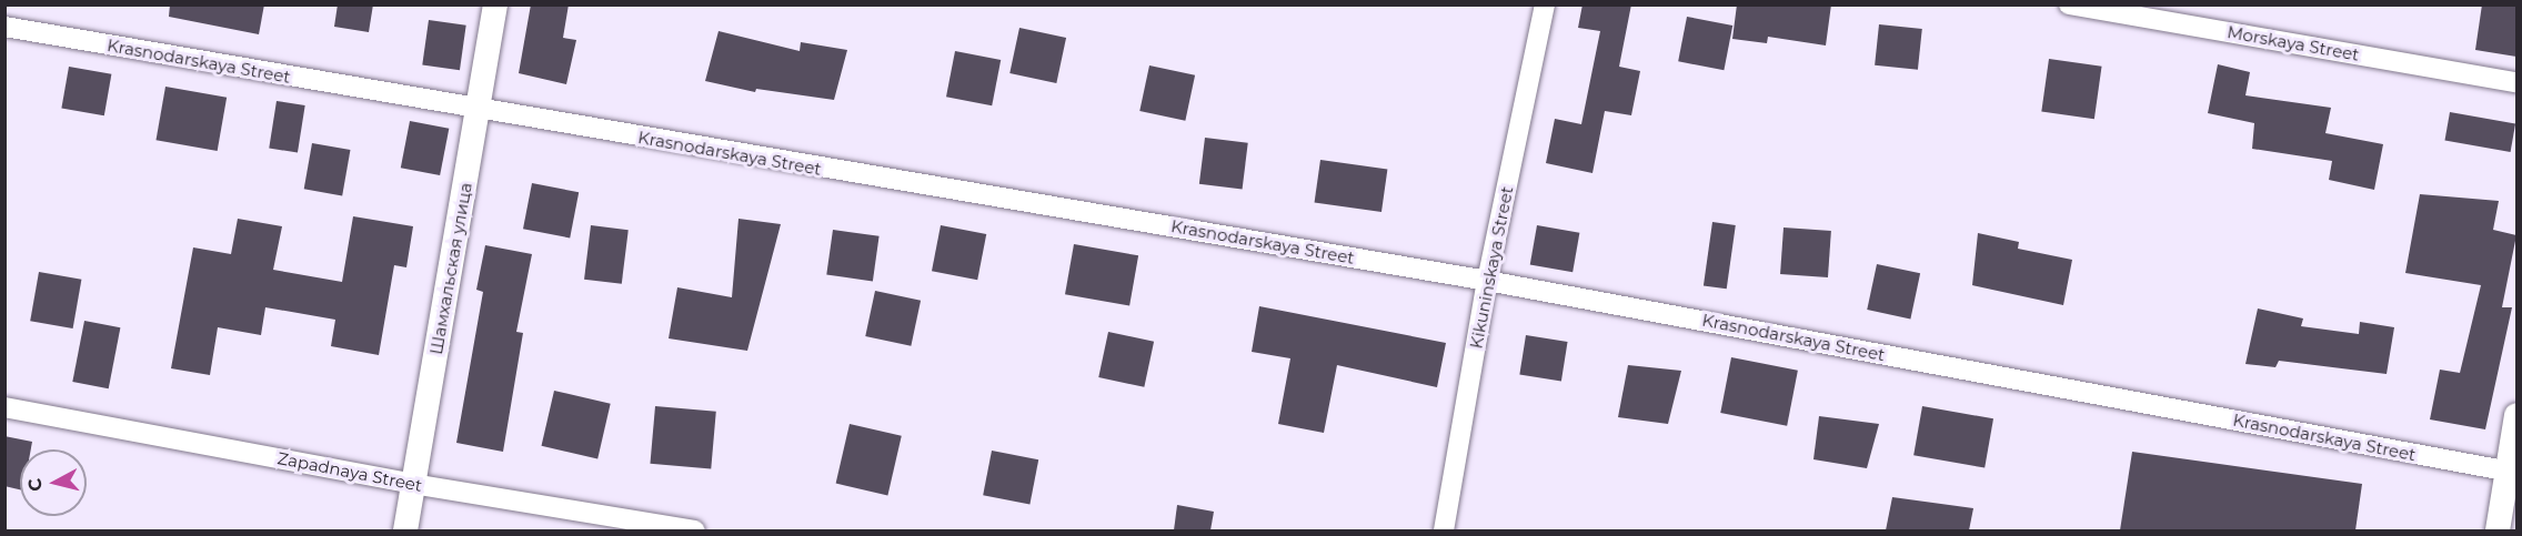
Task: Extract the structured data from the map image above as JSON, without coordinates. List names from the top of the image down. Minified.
{"streets":{"street":["Morskaya Street","Krasnodarskaya Street","Kikuninskaya Street","Шамхальская улица","Zapadnaya Street"]},"crossings":[["Krasnodarskaya Street","Kikuninskaya Street"],["Krasnodarskaya Street","Шамхальская улица"],["Шамхальская улица","Zapadnaya Street"]],"north":"left"}
